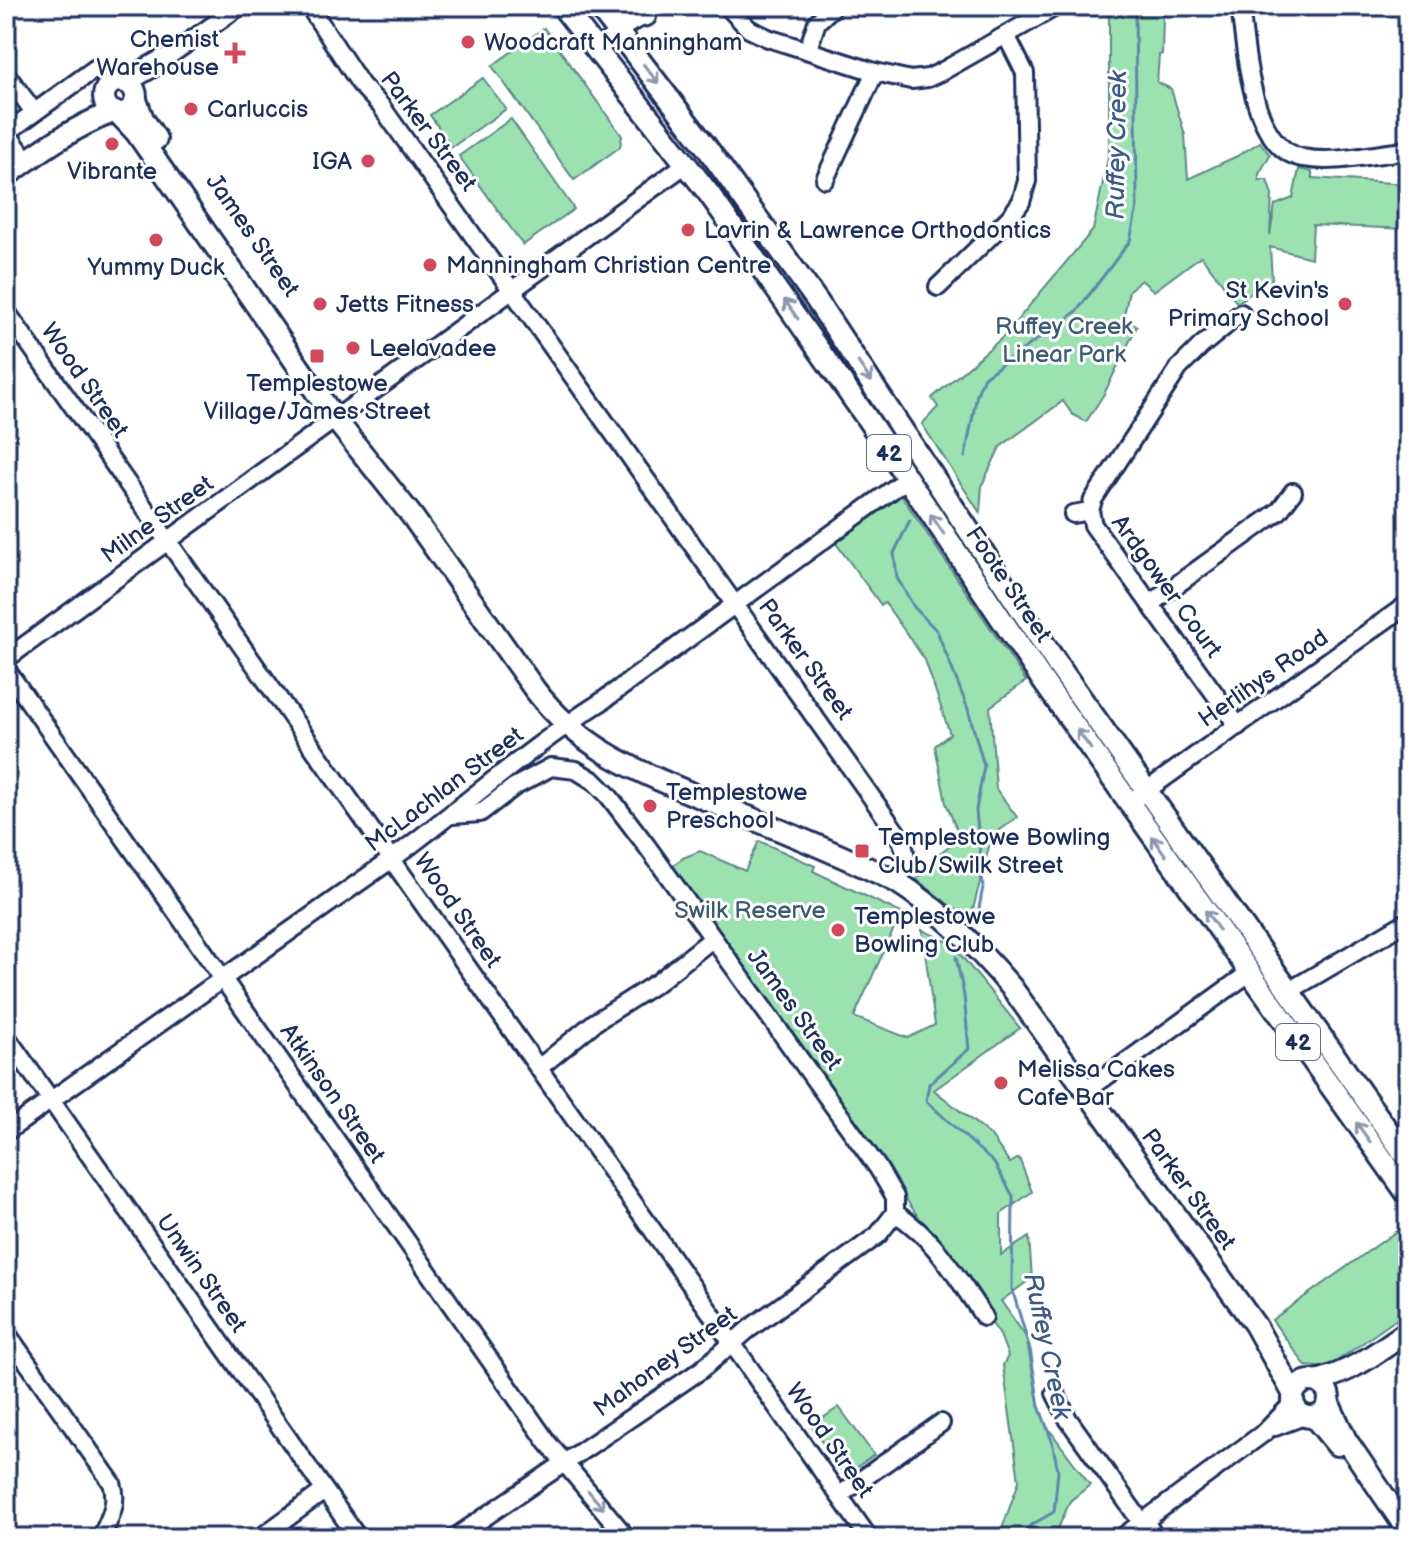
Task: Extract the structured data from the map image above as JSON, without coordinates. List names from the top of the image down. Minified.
{"streets":{"main road":["Parker Street","James Street","42","Foote Street"],"street":["Wood Street","Milne Street","Ardgower Court","Herlihys Road","McLachlan Street","Atkinson Street","Unwin Street","Mahoney Street"]},"crossings":[["Parker Street","James Street"],["Parker Street","Milne Street"],["Parker Street","McLachlan Street"],["James Street","Milne Street"],["James Street","McLachlan Street"],["James Street","Mahoney Street"],["Wood Street","Milne Street"],["Wood Street","McLachlan Street"],["Wood Street","Mahoney Street"],["Milne Street","Foote Street"],["Foote Street","Herlihys Road"],["Foote Street","McLachlan Street"],["Ardgower Court","Herlihys Road"],["McLachlan Street","Atkinson Street"],["McLachlan Street","Unwin Street"],["Atkinson Street","Mahoney Street"]],"water":["Ruffey Creek"],"parks":["Ruffey Creek Linear Park","Swilk Reserve"],"places":{"other":["Woodcraft Manningham","Carluccis","Vibrante","IGA","Lavrin & Lawrence Orthodontics","Yummy Duck","Manningham Christian Centre","Jetts Fitness","St Kevin's Primary School","Leelavadee","Templestowe Preschool","Templestowe Bowling Club","Melissa Cakes Cafe Bar"],"health":["Chemist Warehouse"],"transit":["Templestowe Village/James Street","Templestowe Bowling Club/Swilk Street"]}}
